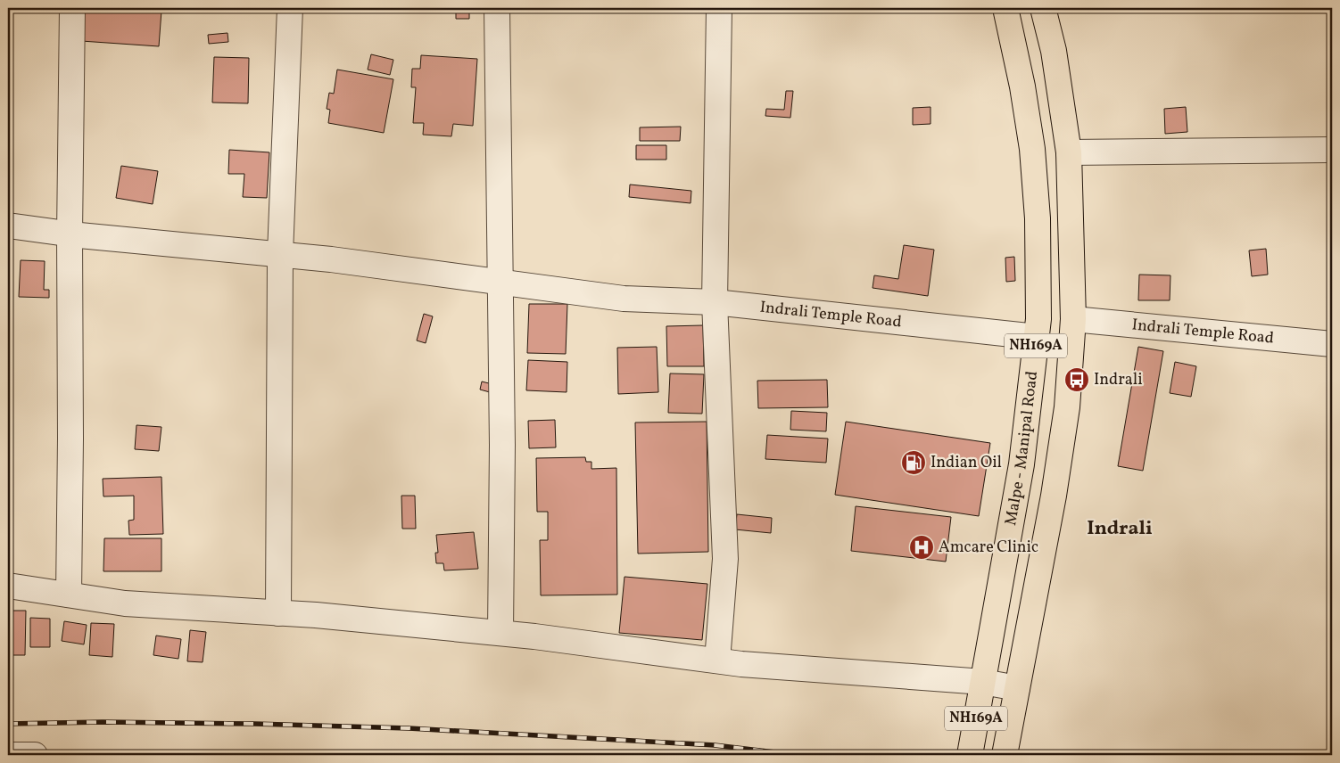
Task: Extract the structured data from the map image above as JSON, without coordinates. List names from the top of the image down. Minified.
{"streets":{"highway":["NH169A","Malpe - Manipal Road"],"street":["Indrali Temple Road"]},"crossings":[["Indrali Temple Road","NH169A"],["Indrali Temple Road","Malpe - Manipal Road"]],"districts":["Indrali"],"places":{"bus stop":["Indrali"],"fuel station":["Indian Oil"],"hospital":["Amcare Clinic"]}}
